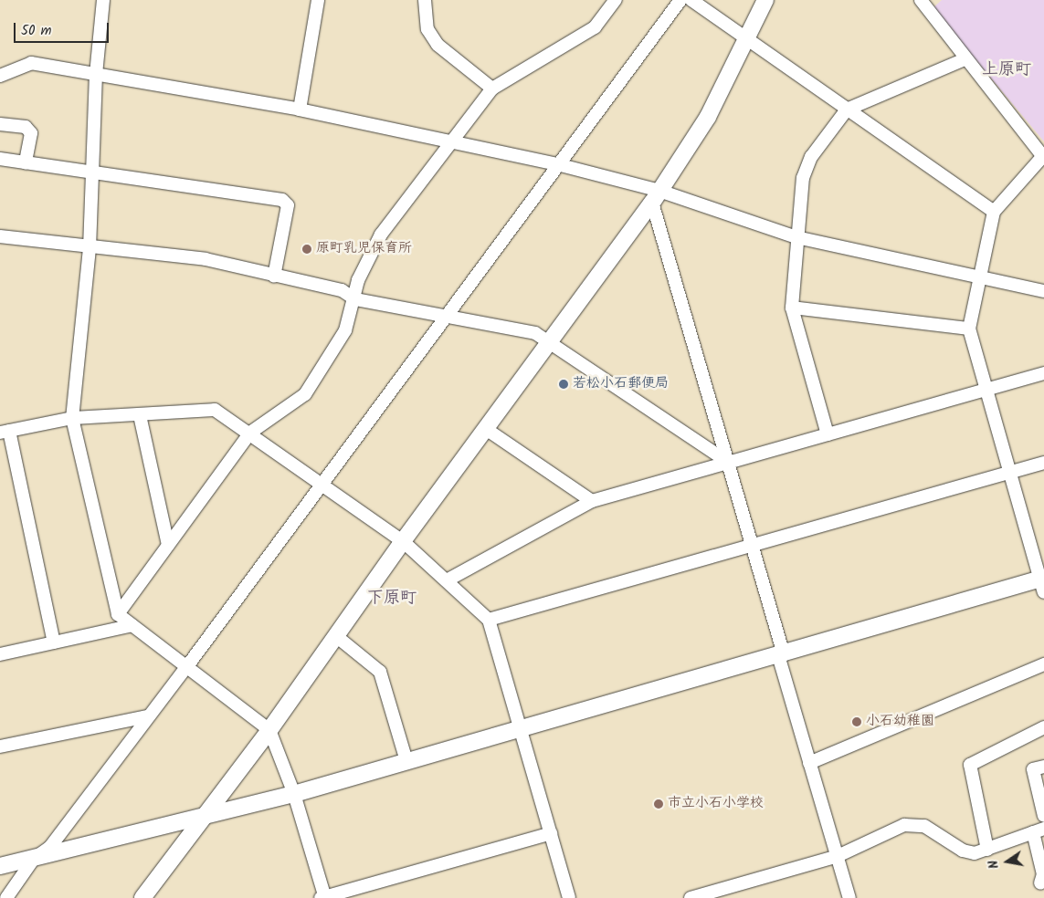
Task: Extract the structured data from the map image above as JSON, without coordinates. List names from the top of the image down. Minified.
{"districts":["上原町","下原町"],"places":["原町乳児保育所","若松小石郵便局","小石幼稚園","市立小石小学校"],"scale_bar":"50 m","north":"left"}
